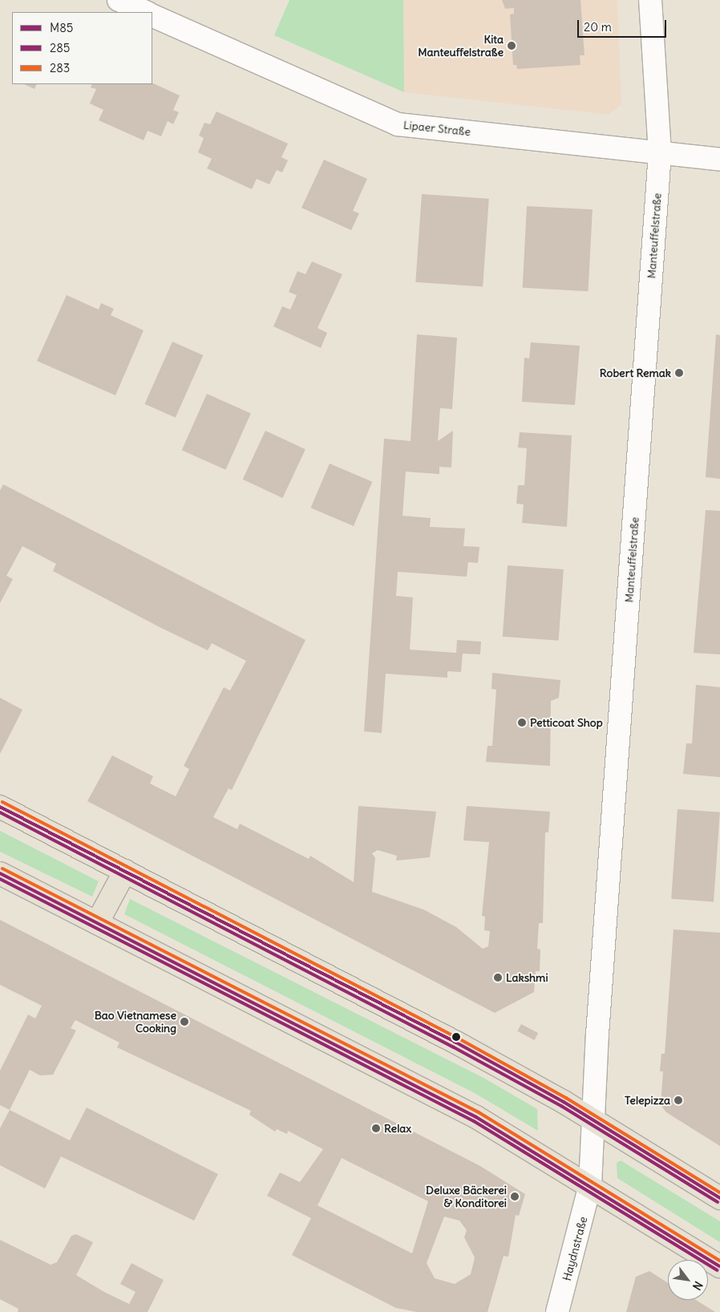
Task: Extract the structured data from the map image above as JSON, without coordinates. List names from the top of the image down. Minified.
{"streets":{"street":["Lipaer Straße","Manteuffelstraße","Haydnstraße"]},"crossings":[["Lipaer Straße","Manteuffelstraße"],["Manteuffelstraße","Haydnstraße"]],"places":["Kita Manteuffelstraße","Robert Remak","Petticoat Shop","Lakshmi","Bao Vietnamese Cooking","Telepizza","Relax","Deluxe Bäckerei & Konditorei"],"lines":["transit line 283","transit line M85","transit line 285"],"legend":["M85","285","283"],"scale_bar":"20 m","north":"bottom right"}
